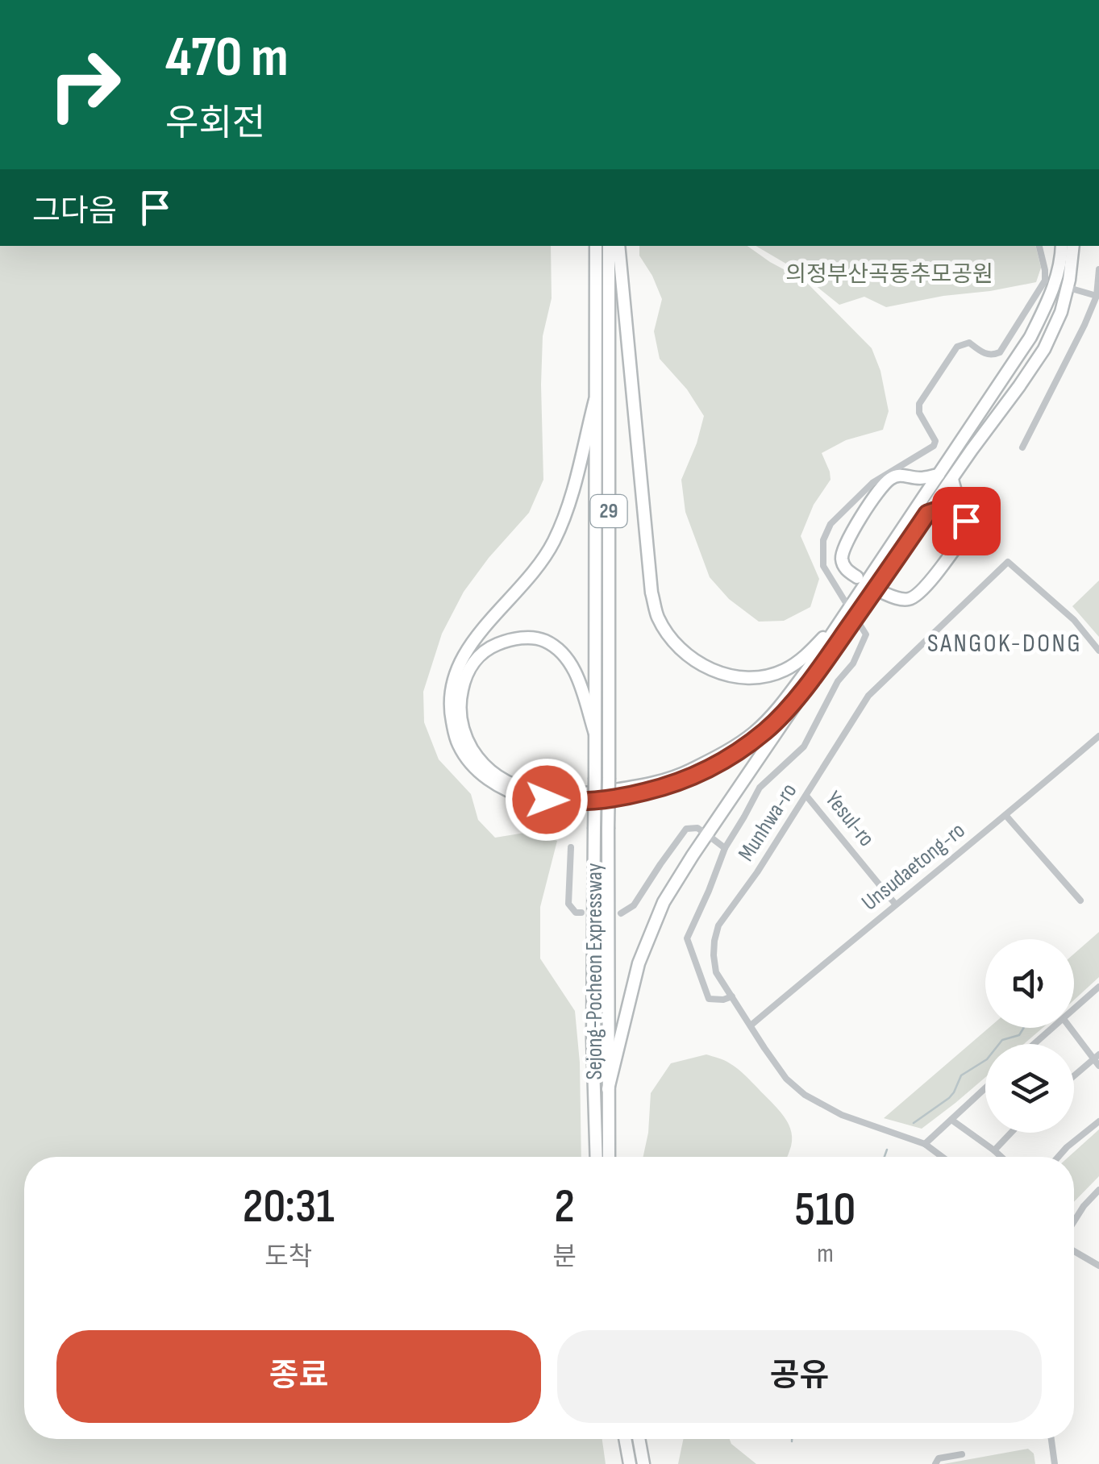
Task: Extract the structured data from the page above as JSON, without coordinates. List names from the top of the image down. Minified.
{"streets":{"highway":["29","Sejong-Pocheon Expressway"],"street":["Yesul-ro","Munhwa-ro","Unsudaetong-ro"]},"crossings":[["Yesul-ro","Munhwa-ro"],["Yesul-ro","Unsudaetong-ro"],["Munhwa-ro","Unsudaetong-ro"]],"districts":["SANGOK-DONG"],"parks":["의정부산곡동추모공원"],"page":{"turn":["470 m","우회전"],"then":"그다음","eta":["20:31","도착","2","분","510","m"],"buttons":["종료","공유"]}}
